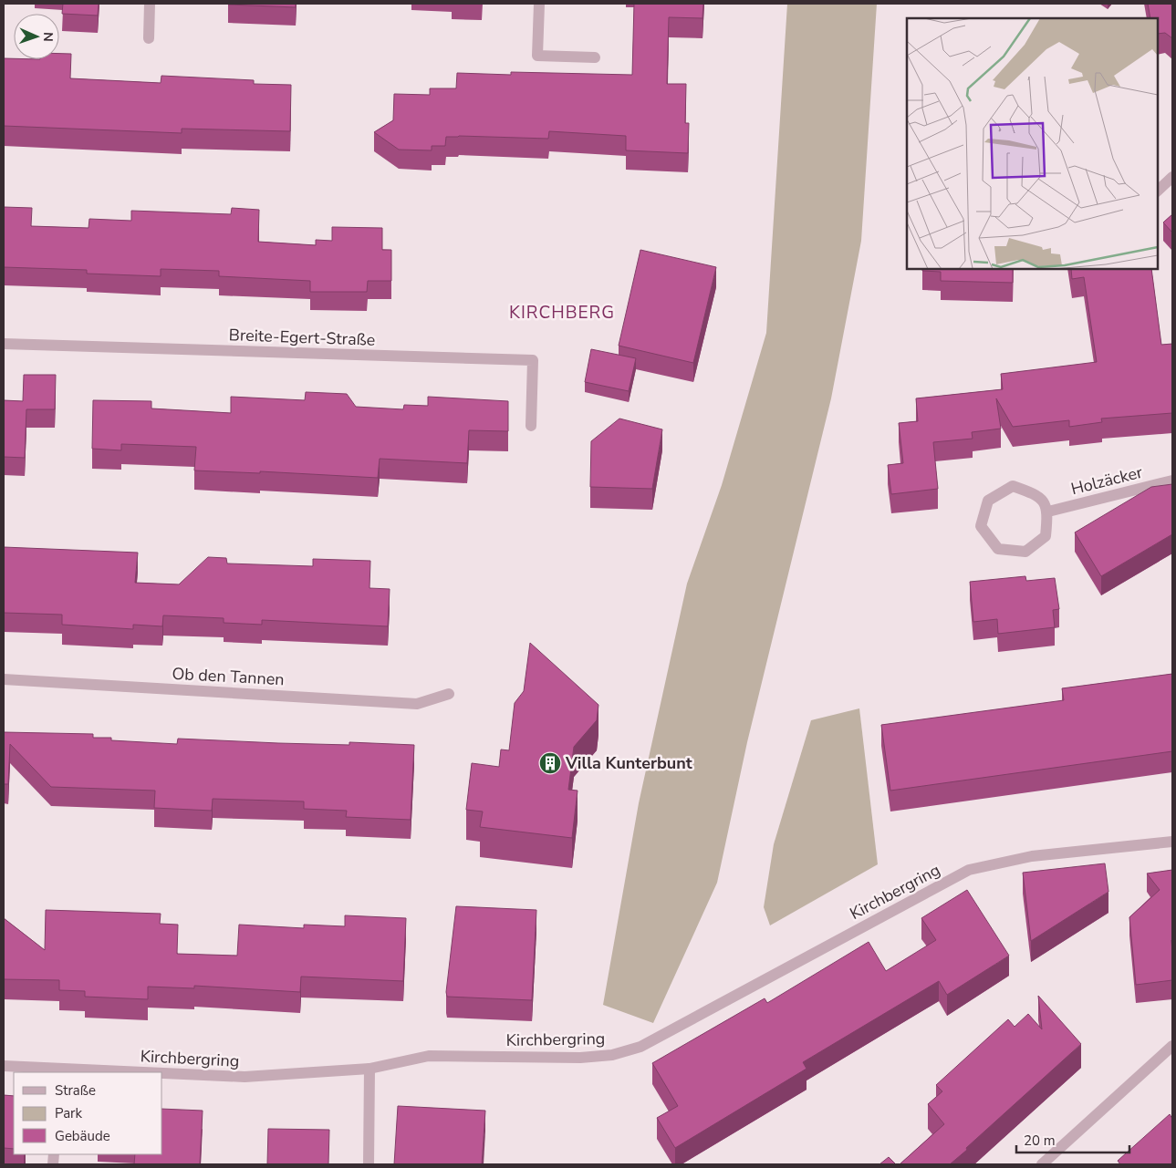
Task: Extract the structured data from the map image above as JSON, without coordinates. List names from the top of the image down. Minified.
{"streets":{"street":["Breite-Egert-Straße","Holzäcker","Ob den Tannen","Kirchbergring"]},"districts":["KIRCHBERG"],"places":{"building":["Villa Kunterbunt"]},"legend":["Straße","Park","Gebäude"],"scale_bar":"20 m","north":"right"}
